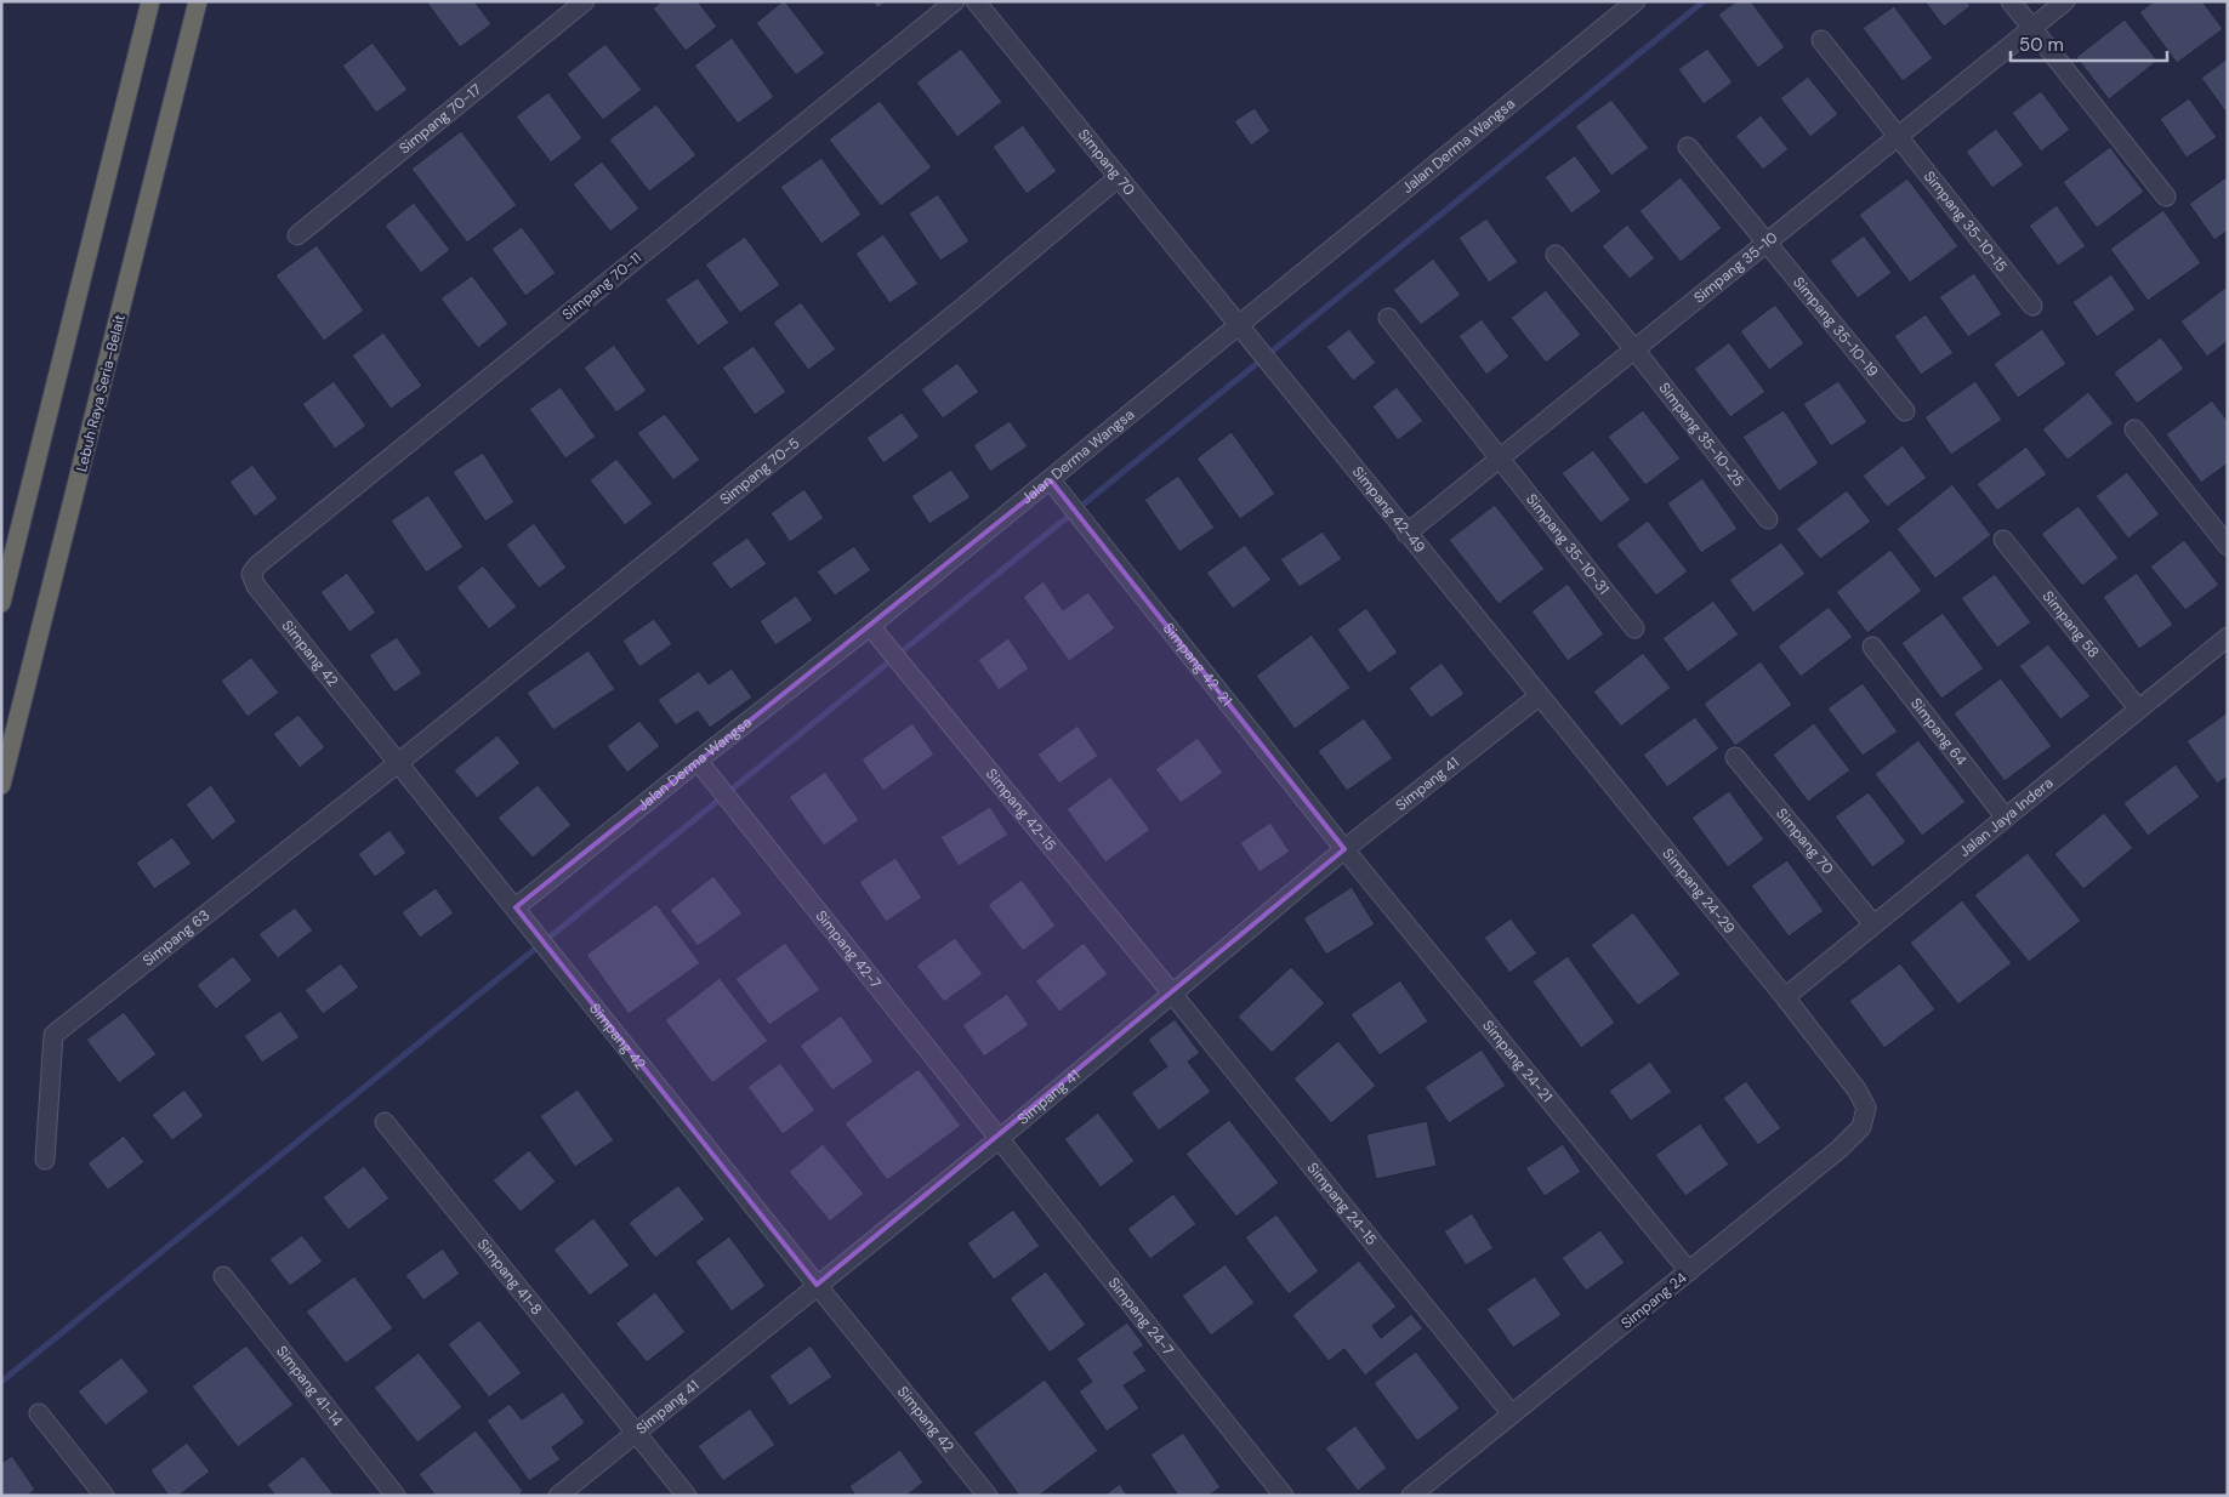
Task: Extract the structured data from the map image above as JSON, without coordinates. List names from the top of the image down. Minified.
{"streets":{"highway":["Lebuh Raya Seria–Belait"],"street":["Simpang 70-17","Jalan Derma Wangsa","Simpang 70","Simpang 35-10-15","Simpang 35-10","Simpang 70-11","Simpang 35-10-19","Simpang 35-10-25","Simpang 70-5","Simpang 42-49","Simpang 35-10-31","Simpang 58","Simpang 42","Simpang 42-21","Simpang 64","Simpang 41","Simpang 42-15","Jalan Jaya Indera","Simpang 24-29","Simpang 63","Simpang 42-7","Simpang 24-21","Simpang 24-15","Simpang 41-8","Simpang 24","Simpang 24-7","Simpang 41-14"]},"crossings":[["Jalan Derma Wangsa","Simpang 70"],["Jalan Derma Wangsa","Simpang 42-49"],["Jalan Derma Wangsa","Simpang 42"],["Jalan Derma Wangsa","Simpang 42-21"],["Jalan Derma Wangsa","Simpang 42-15"],["Jalan Derma Wangsa","Simpang 42-7"],["Simpang 70","Simpang 70-5"],["Simpang 70","Simpang 42-49"],["Simpang 70","Jalan Jaya Indera"],["Simpang 35-10-15","Simpang 35-10"],["Simpang 35-10","Simpang 35-10-19"],["Simpang 35-10","Simpang 35-10-25"],["Simpang 35-10","Simpang 42-49"],["Simpang 35-10","Simpang 35-10-31"],["Simpang 70-11","Simpang 42"],["Simpang 70-5","Simpang 42"],["Simpang 70-5","Simpang 63"],["Simpang 42-49","Simpang 41"],["Simpang 42-49","Simpang 24-29"],["Simpang 58","Jalan Jaya Indera"],["Simpang 42","Simpang 41"],["Simpang 42","Simpang 63"],["Simpang 42-21","Simpang 41"],["Simpang 42-21","Simpang 24-21"],["Simpang 64","Jalan Jaya Indera"],["Simpang 41","Simpang 42-15"],["Simpang 41","Simpang 24-29"],["Simpang 41","Simpang 42-7"],["Simpang 41","Simpang 24-21"],["Simpang 41","Simpang 24-15"],["Simpang 41","Simpang 41-8"],["Simpang 41","Simpang 24-7"],["Simpang 42-15","Simpang 24-15"],["Jalan Jaya Indera","Simpang 24-29"],["Simpang 24-29","Simpang 24"],["Simpang 42-7","Simpang 24-7"],["Simpang 24-21","Simpang 24"],["Simpang 24-15","Simpang 24"]],"scale_bar":"50 m"}
